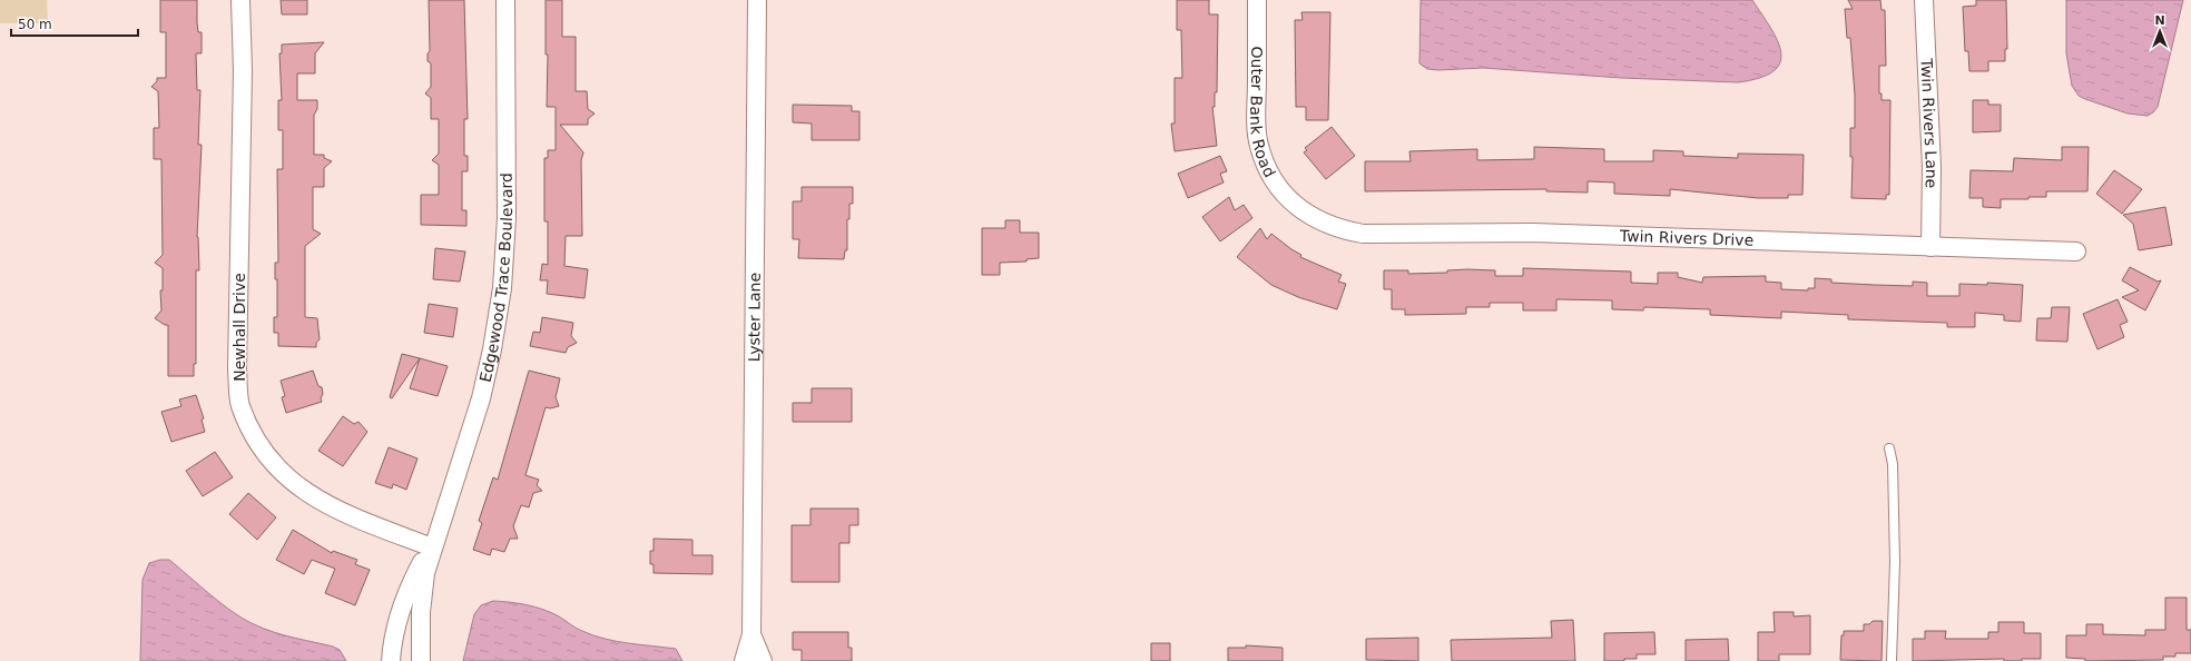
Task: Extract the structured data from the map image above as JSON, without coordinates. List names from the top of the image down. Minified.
{"streets":{"street":["Outer Bank Road","Twin Rivers Lane","Twin Rivers Drive","Edgewood Trace Boulevard","Lyster Lane","Newhall Drive"]},"crossings":[["Outer Bank Road","Twin Rivers Drive"],["Twin Rivers Lane","Twin Rivers Drive"],["Edgewood Trace Boulevard","Newhall Drive"]],"scale_bar":"50 m","north":"top"}
